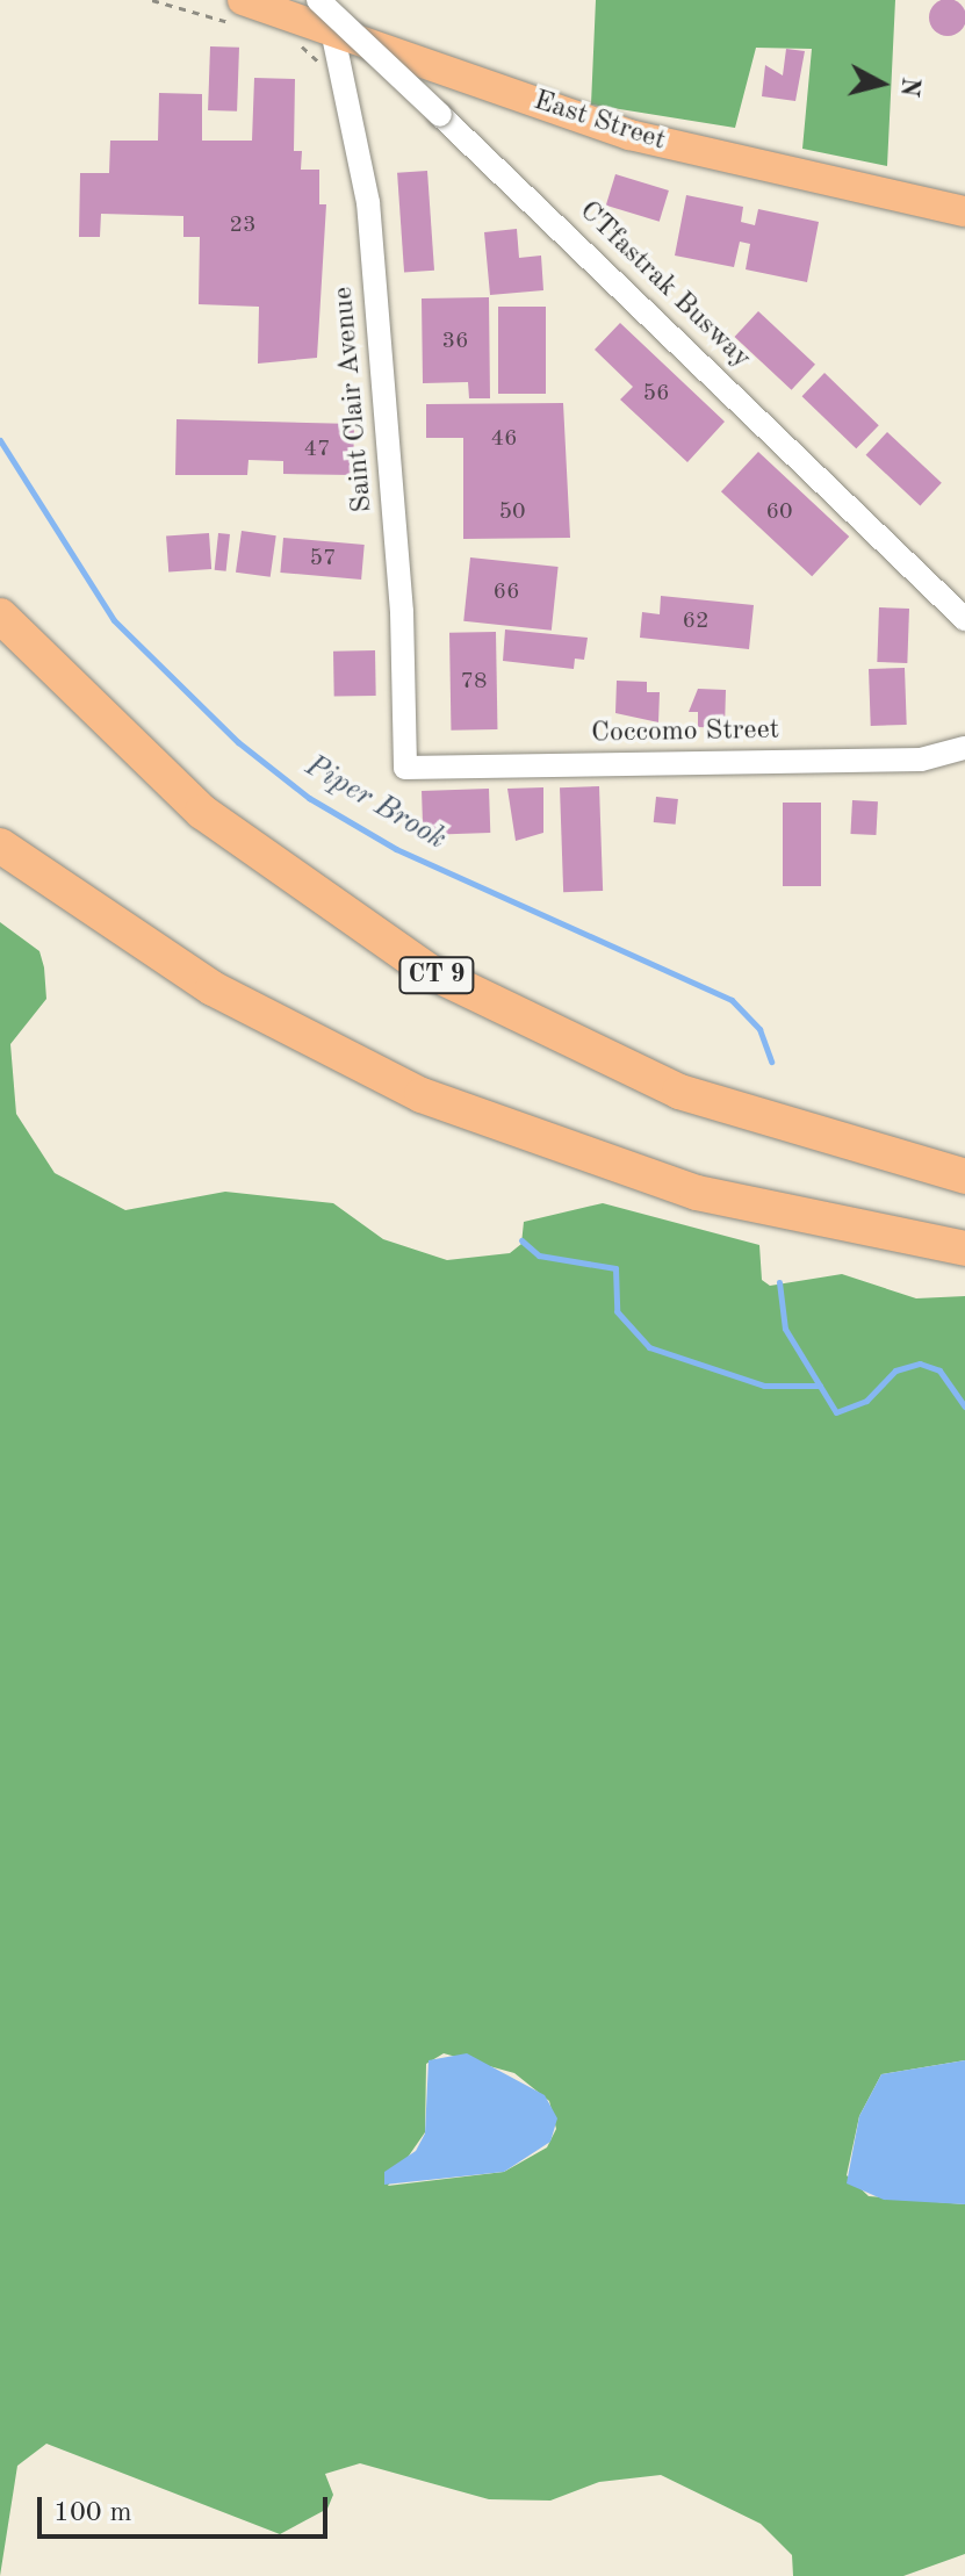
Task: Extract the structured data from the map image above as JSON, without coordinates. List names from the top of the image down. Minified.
{"streets":{"highway":["CT 9"],"main road":["East Street"],"street":["CTfastrak Busway","Saint Clair Avenue","Coccomo Street"]},"crossings":[["East Street","Saint Clair Avenue"],["Saint Clair Avenue","Coccomo Street"]],"water":["Piper Brook"],"house_numbers":["23","36","56","46","47","50","60","57","66","62","78"],"scale_bar":"100 m","north":"right"}
